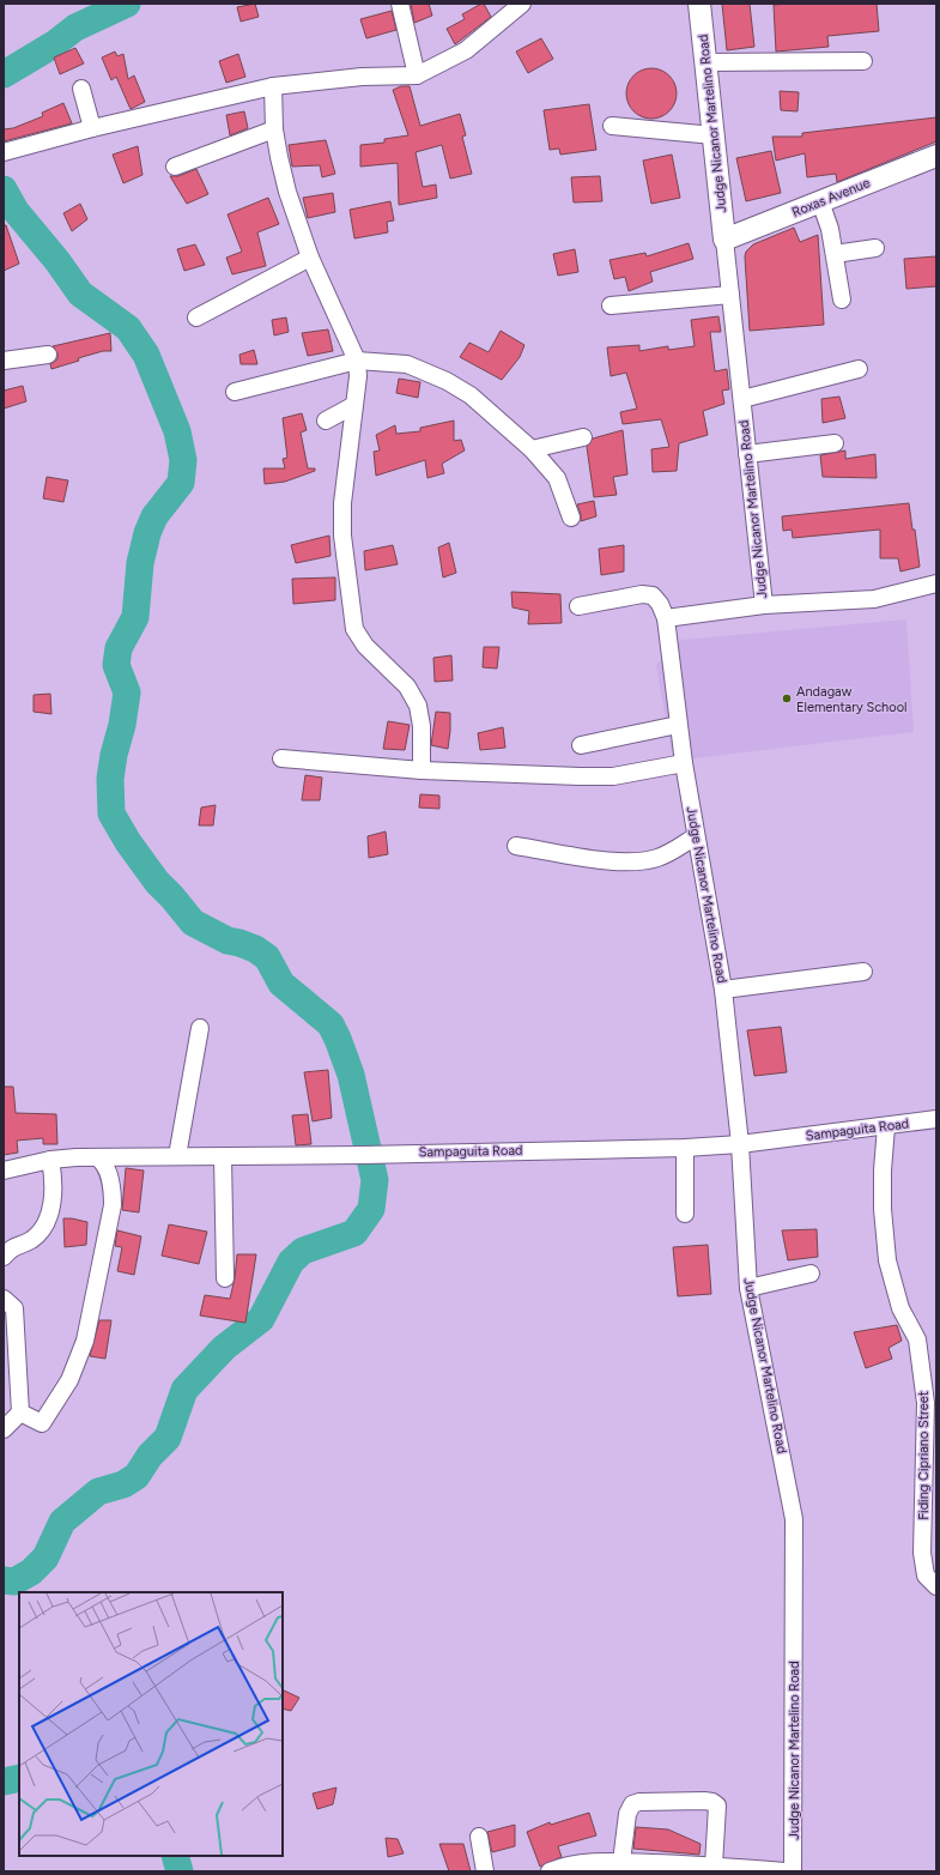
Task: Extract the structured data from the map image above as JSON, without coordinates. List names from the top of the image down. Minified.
{"streets":{"main road":["Judge Nicanor Martelino Road","Roxas Avenue"],"street":["Sampaguita Road","Fiding Cipriano Street"]},"crossings":[["Judge Nicanor Martelino Road","Roxas Avenue"],["Judge Nicanor Martelino Road","Sampaguita Road"],["Sampaguita Road","Fiding Cipriano Street"]],"places":["Andagaw Elementary School"]}
